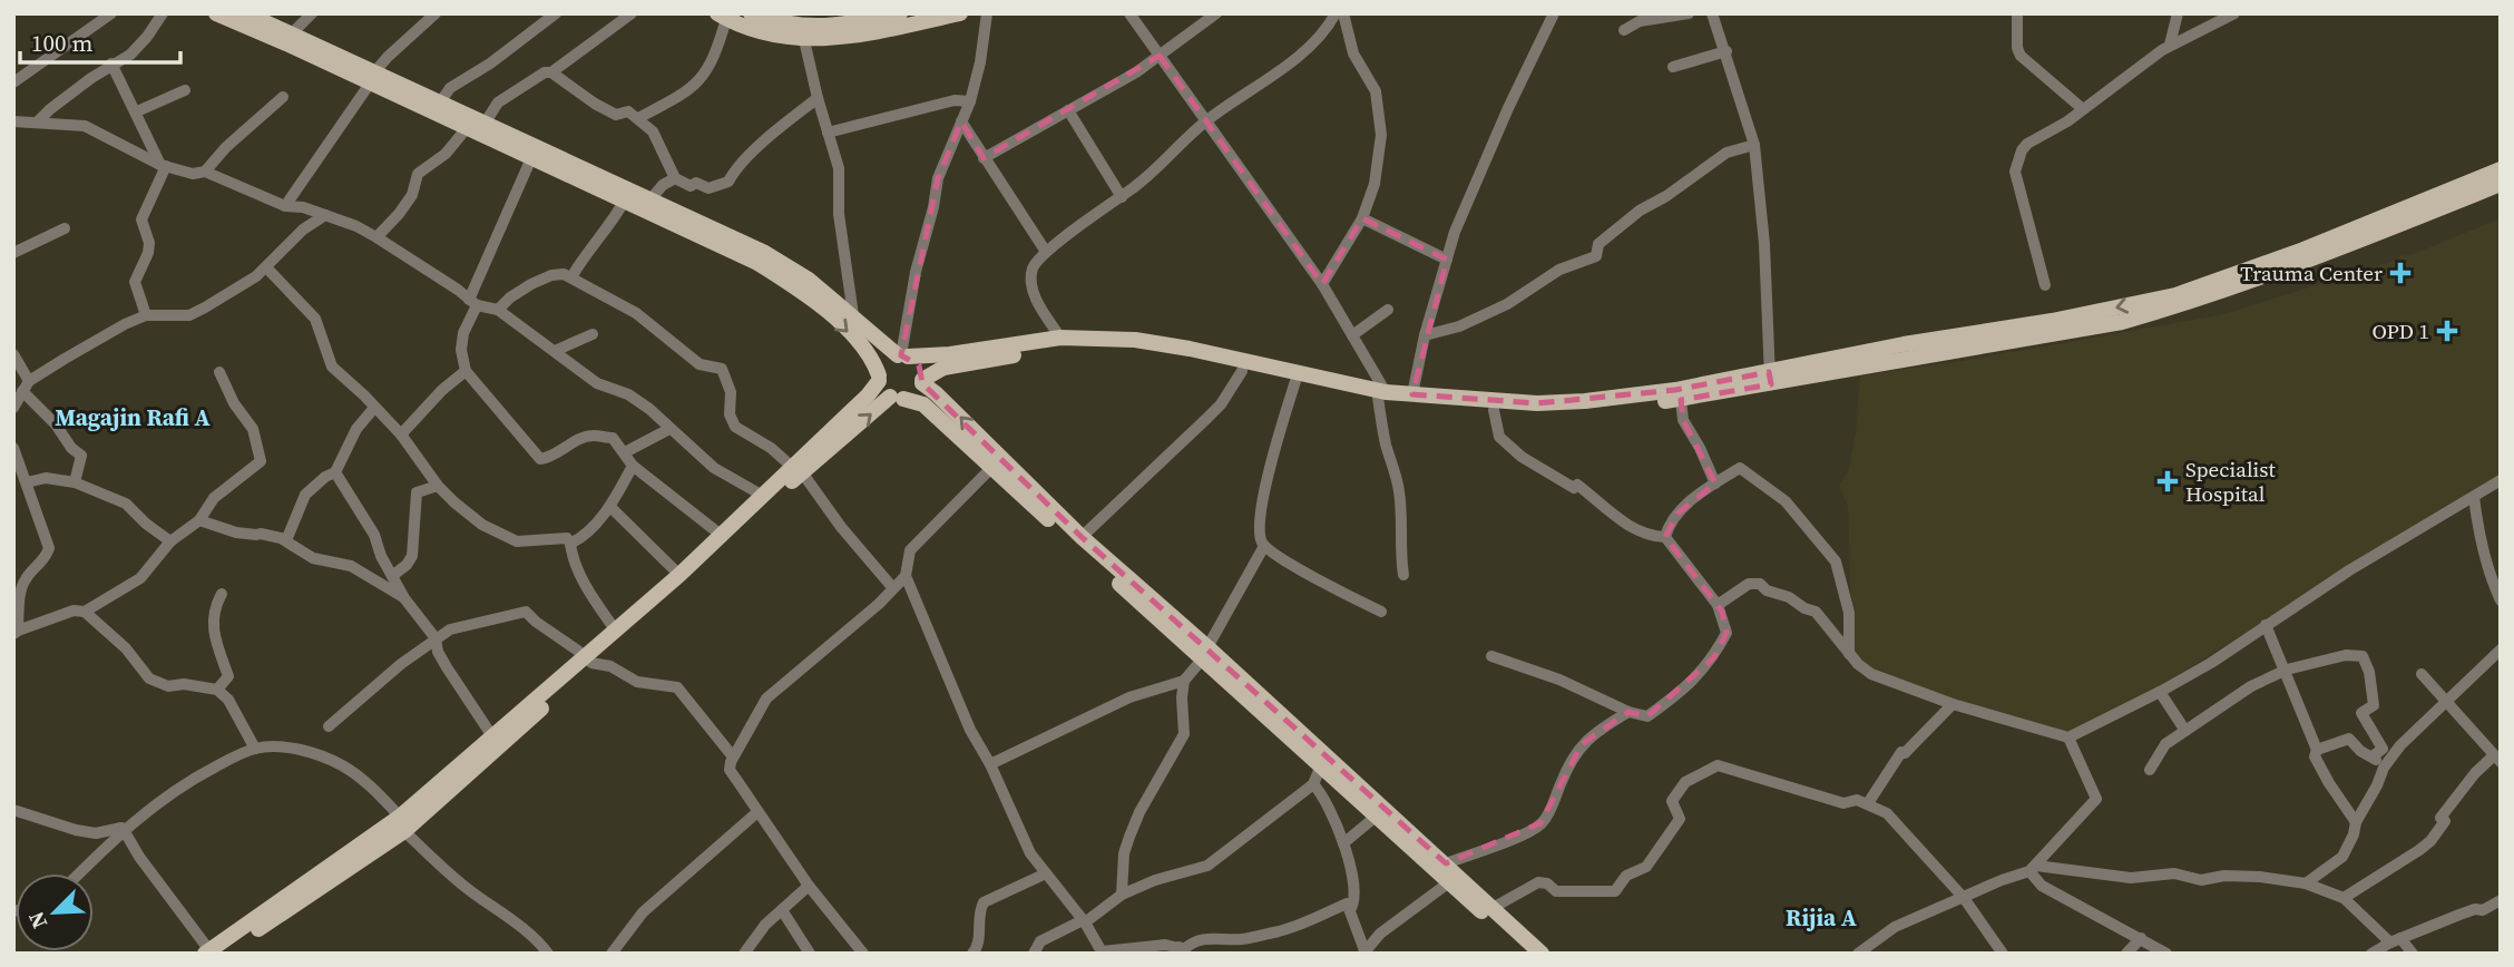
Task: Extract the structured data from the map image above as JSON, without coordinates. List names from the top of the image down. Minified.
{"districts":["Magajin Rafi A","Rijia A"],"places":{"health":["Trauma Center","OPD 1","Specialist Hospital"]},"scale_bar":"100 m","north":"bottom left"}
